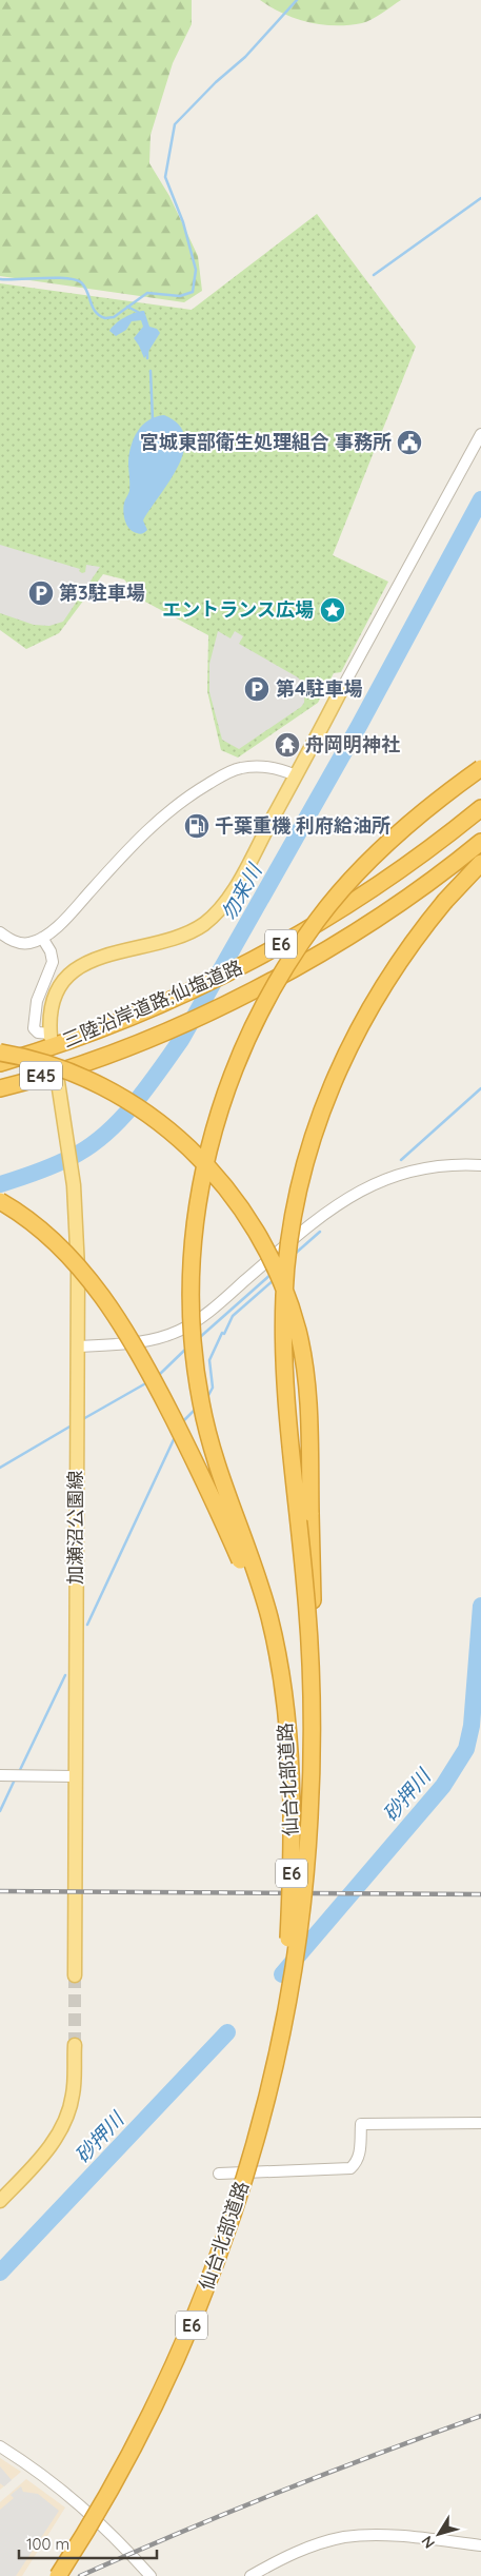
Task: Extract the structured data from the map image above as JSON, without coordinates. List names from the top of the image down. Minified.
{"streets":{"highway":["E6","三陸沿岸道路;仙塩道路","E45","仙台北部道路"],"main road":["加瀬沼公園線"]},"water":["勿来川","砂押川"],"places":{"public building":["宮城東部衛生処理組合 事務所"],"parking":["第3駐車場","第4駐車場"],"place":["エントランス広場"],"temple":["舟岡明神社"],"fuel station":["千葉重機 利府給油所"]},"scale_bar":"100 m","north":"bottom left"}
